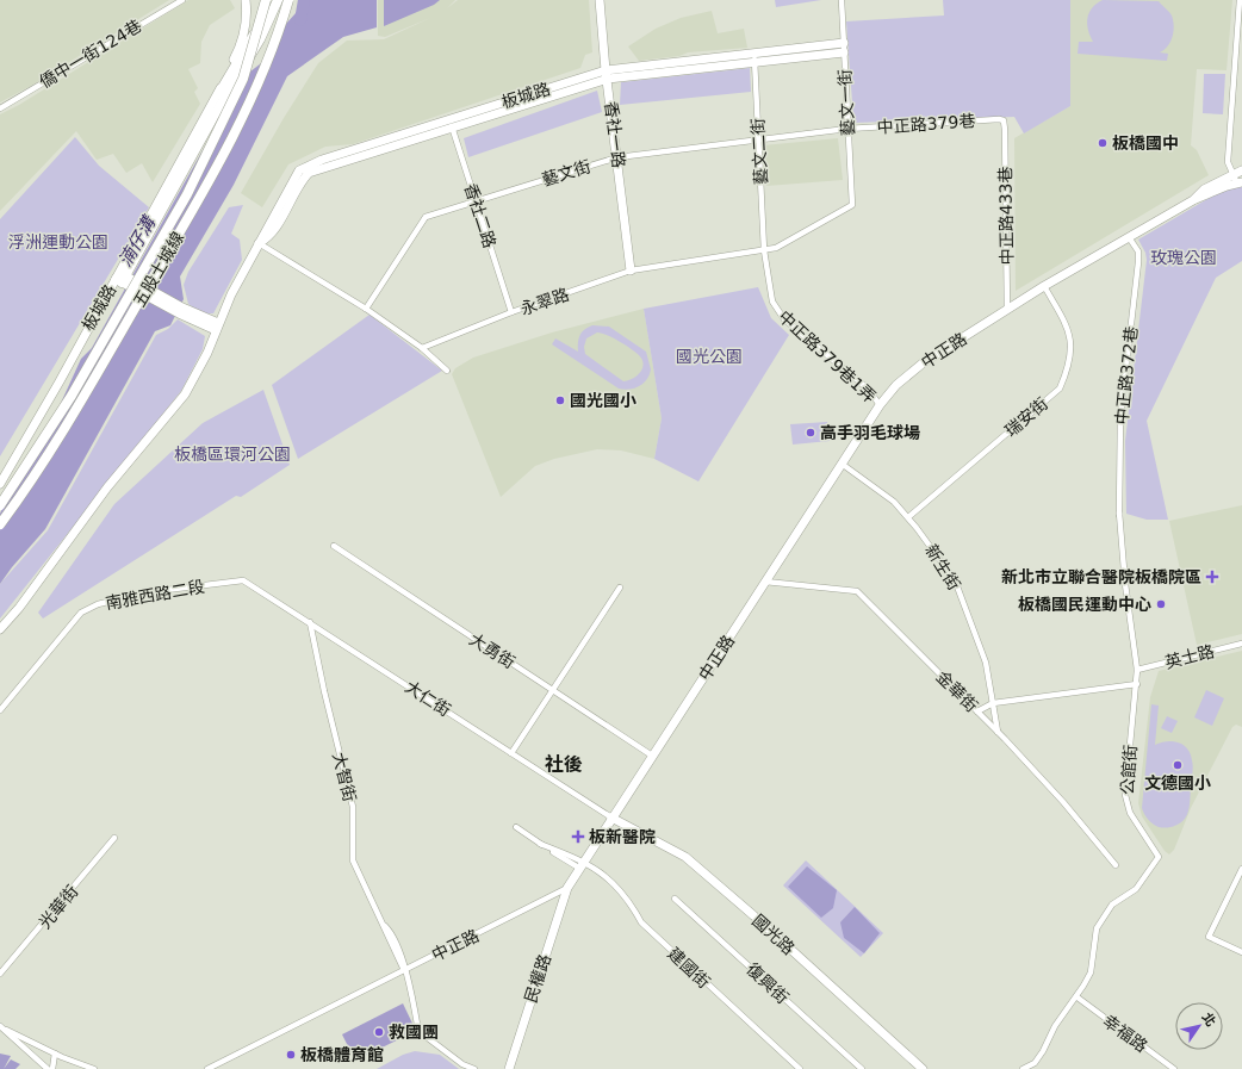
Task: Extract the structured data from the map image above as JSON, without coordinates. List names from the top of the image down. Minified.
{"streets":{"highway":["五股土城線"],"street":["僑中一街124巷","板城路","藝文一街","中正路379巷","香社一路","藝文二街","藝文街","香社二路","中正路433巷","永翠路","中正路","中正路379巷1弄","中正路372巷","瑞安街","新生街","南雅西路二段","大勇街","英士路","金華街","大仁街","公館街","大智街","光華街","國光路","建國街","民權路","復興街","幸福路"]},"crossings":[["板城路","藝文一街"],["板城路","香社一路"],["板城路","藝文二街"],["板城路","香社二路"],["藝文一街","中正路379巷"],["藝文一街","藝文街"],["藝文一街","永翠路"],["中正路379巷","藝文街"],["中正路379巷","中正路433巷"],["香社一路","藝文街"],["香社一路","永翠路"],["藝文二街","藝文街"],["藝文二街","永翠路"],["藝文二街","中正路379巷1弄"],["藝文街","香社二路"],["香社二路","永翠路"],["中正路433巷","中正路"],["永翠路","中正路379巷1弄"],["中正路","中正路379巷1弄"],["中正路","中正路372巷"],["中正路","瑞安街"],["中正路","新生街"],["中正路","大勇街"],["中正路","金華街"],["中正路","大仁街"],["中正路","大智街"],["中正路","國光路"],["中正路","建國街"],["中正路","民權路"],["中正路372巷","英士路"],["中正路372巷","公館街"],["瑞安街","新生街"],["新生街","金華街"],["南雅西路二段","大仁街"],["英士路","公館街"],["大仁街","大智街"],["大仁街","國光路"],["公館街","幸福路"]],"districts":["社後"],"water":["湳仔溝"],"parks":["浮洲運動公園","玫瑰公園","國光公園","板橋區環河公園"],"places":{"other":["板橋國中","國光國小","高手羽毛球場","板橋國民運動中心","文德國小","救國團","板橋體育館"],"health":["新北市立聯合醫院板橋院區","板新醫院"]},"north":"top right"}
